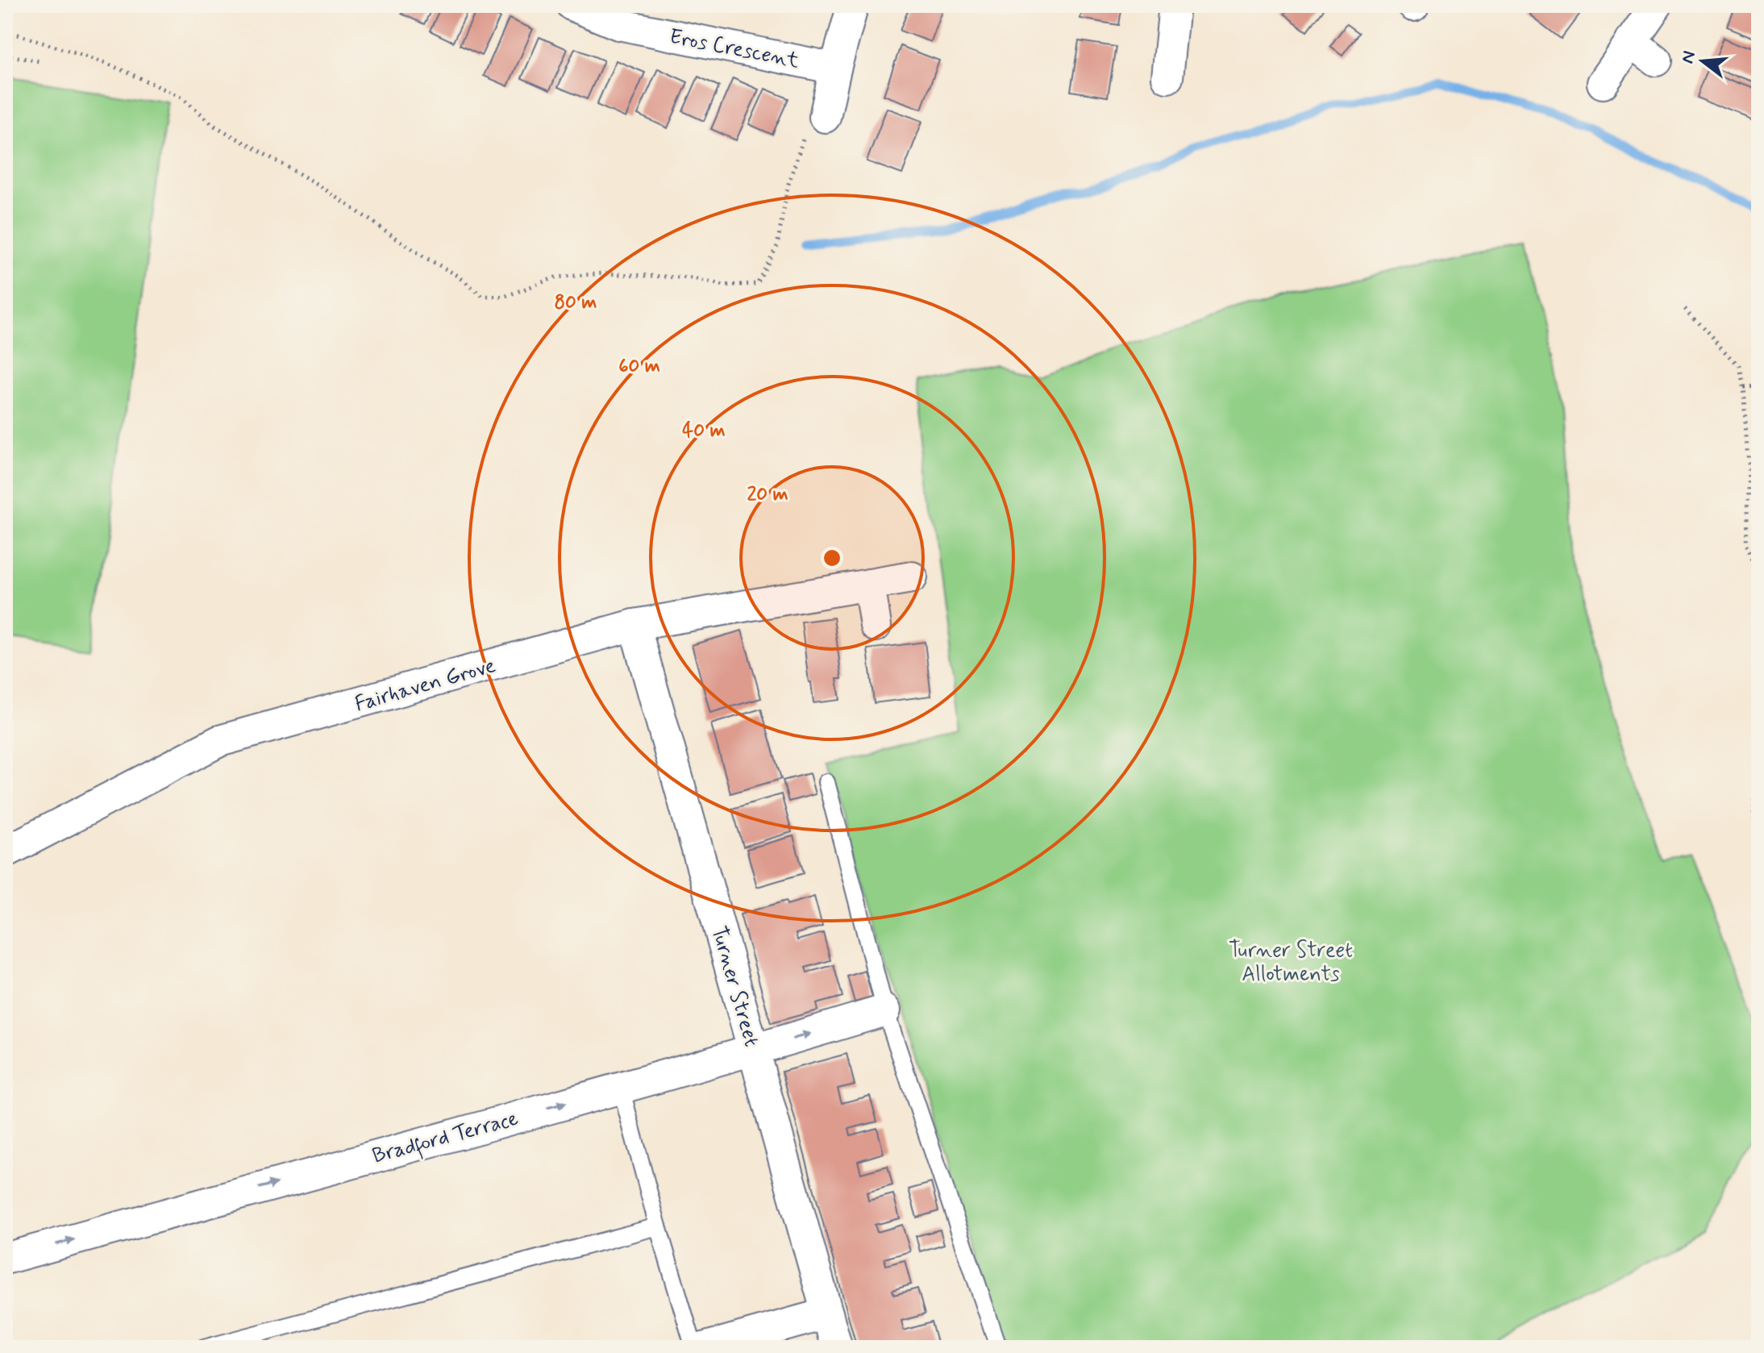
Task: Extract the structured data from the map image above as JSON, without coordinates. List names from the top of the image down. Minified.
{"streets":{"street":["Eros Crescent","Fairhaven Grove","Turner Street","Bradford Terrace"]},"crossings":[["Fairhaven Grove","Turner Street"],["Turner Street","Bradford Terrace"]],"one_way":["Bradford Terrace"],"parks":["Turner Street Allotments"],"north":"left","rings":["80 m","60 m","40 m","20 m"]}
